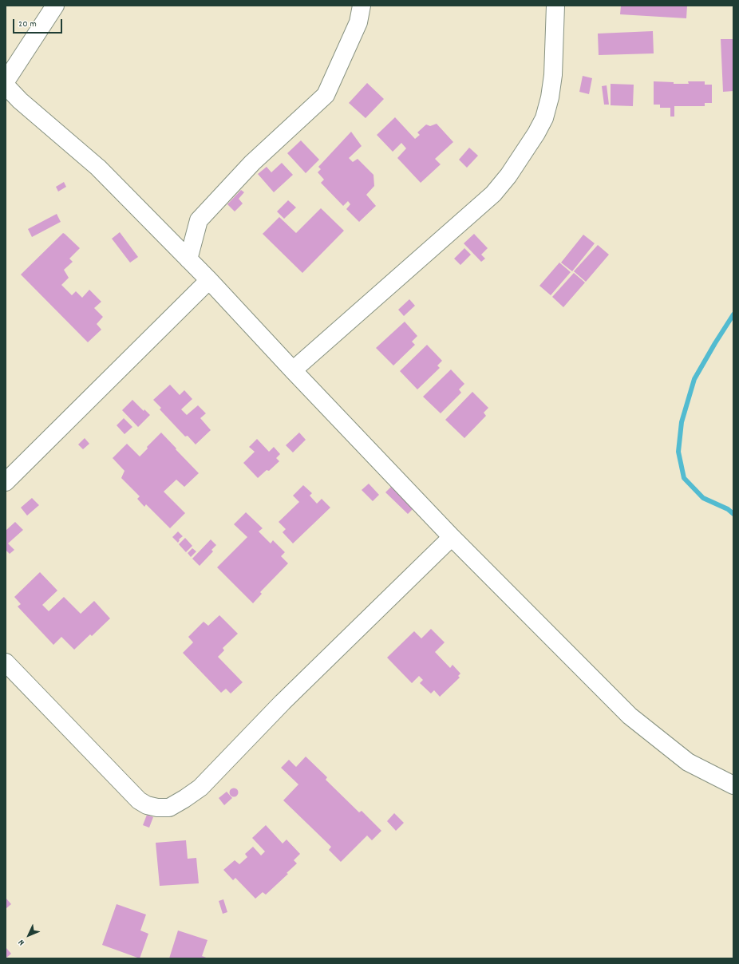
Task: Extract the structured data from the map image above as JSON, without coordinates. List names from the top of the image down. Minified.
{"scale_bar":"20 m","north":"bottom left"}
